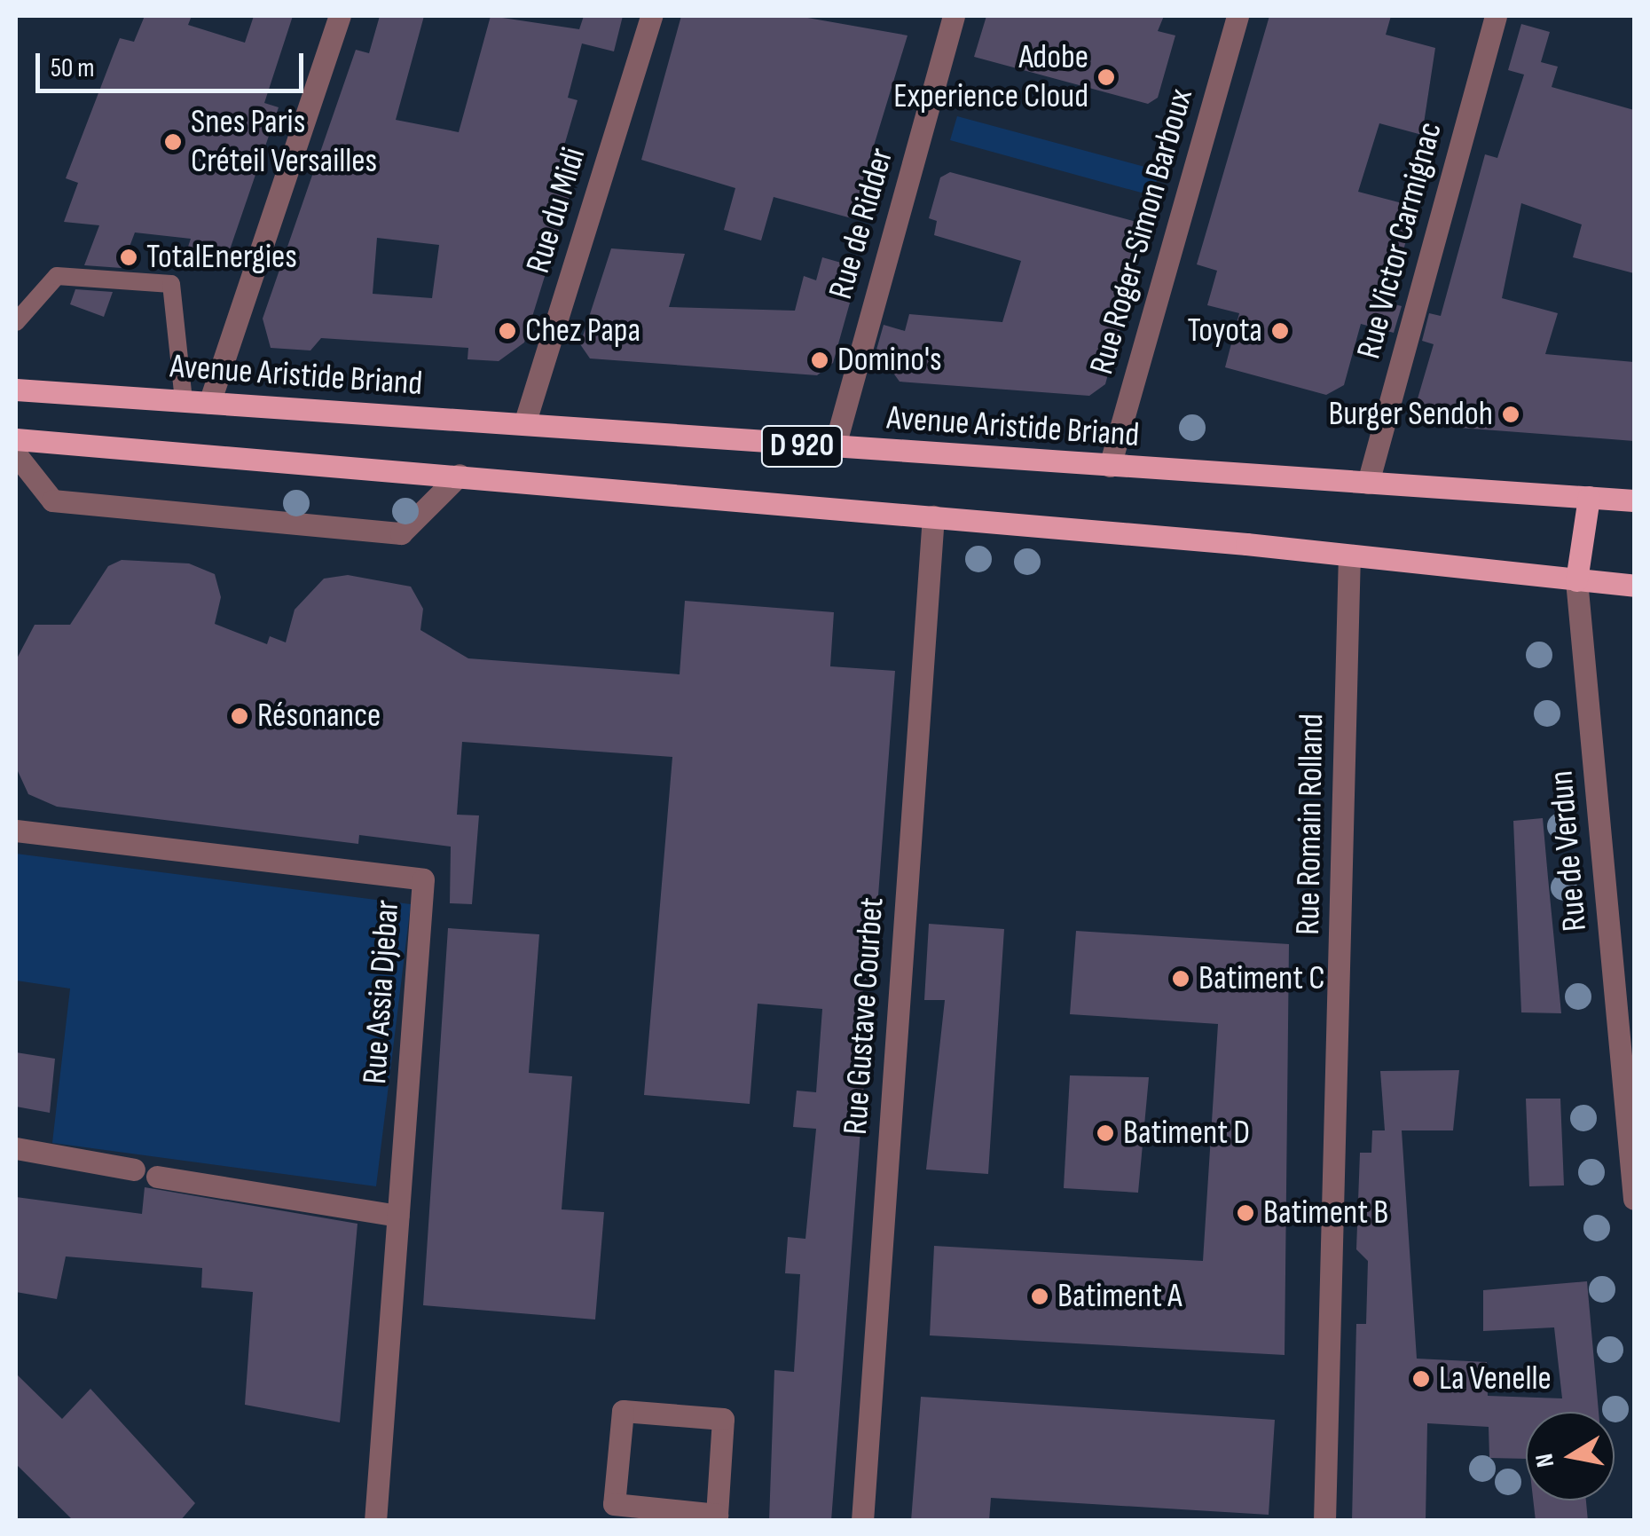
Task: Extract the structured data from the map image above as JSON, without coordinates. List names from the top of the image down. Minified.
{"streets":{"main road":["Avenue Aristide Briand","D 920","Rue de Verdun"],"street":["Rue du Midi","Rue de Ridder","Rue Roger-Simon Barboux","Rue Victor Carmignac","Rue Romain Rolland","Rue Assia Djebar","Rue Gustave Courbet"]},"crossings":[["Rue du Midi","Avenue Aristide Briand"],["Rue de Ridder","Avenue Aristide Briand"],["Rue Roger-Simon Barboux","Avenue Aristide Briand"],["Rue Victor Carmignac","Avenue Aristide Briand"],["Avenue Aristide Briand","Rue de Verdun"],["D 920","Rue Romain Rolland"],["D 920","Rue de Verdun"],["D 920","Rue Gustave Courbet"]],"places":["Adobe Experience Cloud","Snes Paris Créteil Versailles","TotalEnergies","Chez Papa","Toyota","Domino's","Burger Sendoh","Résonance","Batiment C","Batiment D","Batiment B","Batiment A","La Venelle"],"scale_bar":"50 m","north":"left"}
